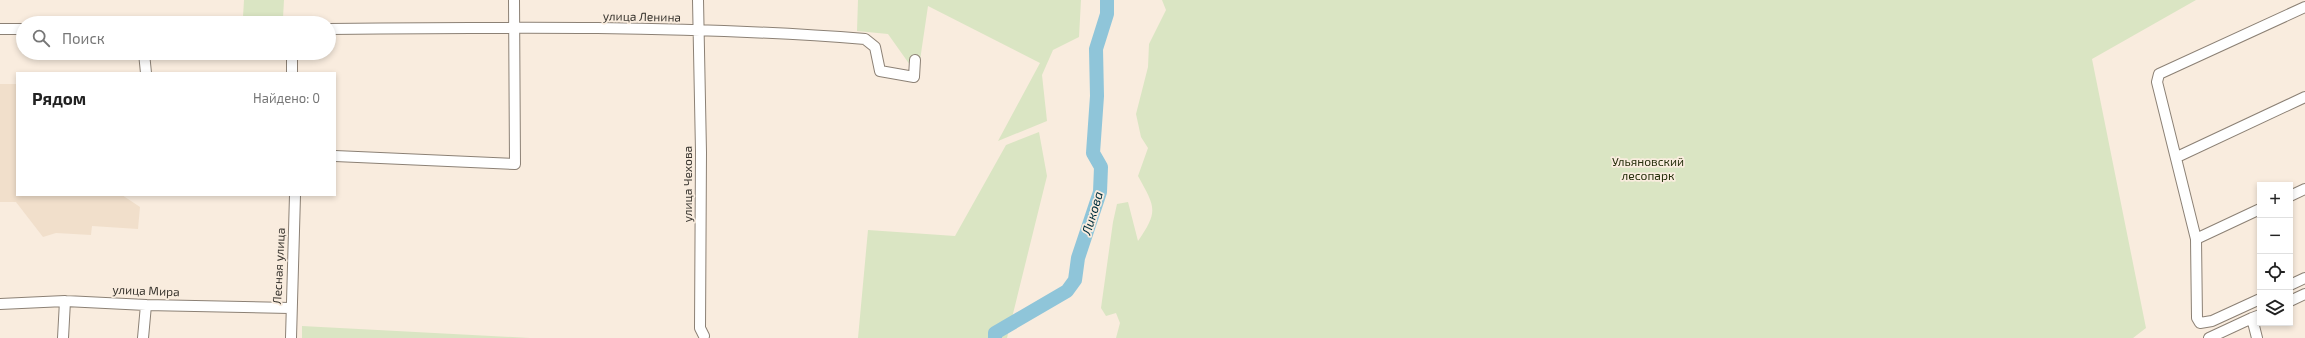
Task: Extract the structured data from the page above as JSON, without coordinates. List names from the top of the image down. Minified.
{"streets":{"street":["улица Ленина","улица Чехова","Лесная улица","улица Мира"]},"crossings":[["улица Ленина","улица Чехова"],["Лесная улица","улица Мира"]],"water":["Ликова"],"parks":["Ульяновский лесопарк"],"page":{"search":"Поиск","heading":["Рядом","Найдено: 0"],"map_buttons":["+","−"]}}
